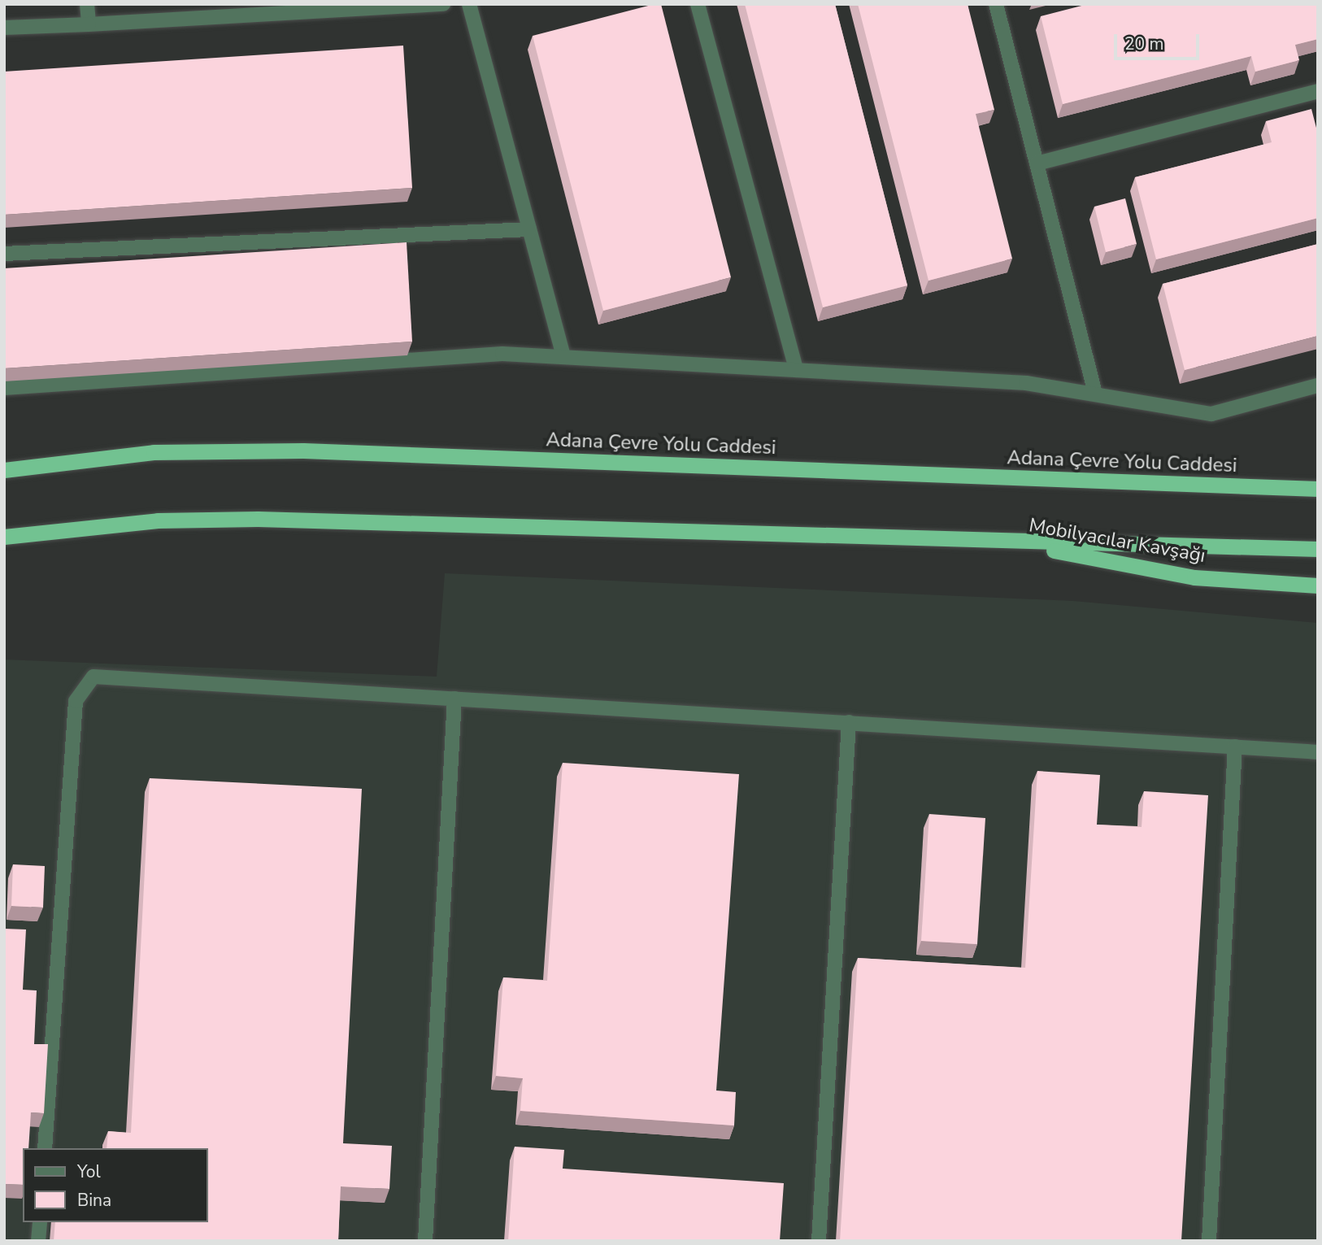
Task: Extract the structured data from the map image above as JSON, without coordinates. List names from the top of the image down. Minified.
{"streets":{"highway":["Adana Çevre Yolu Caddesi","Mobilyacılar Kavşağı"]},"legend":["Yol","Bina"],"scale_bar":"20 m"}
